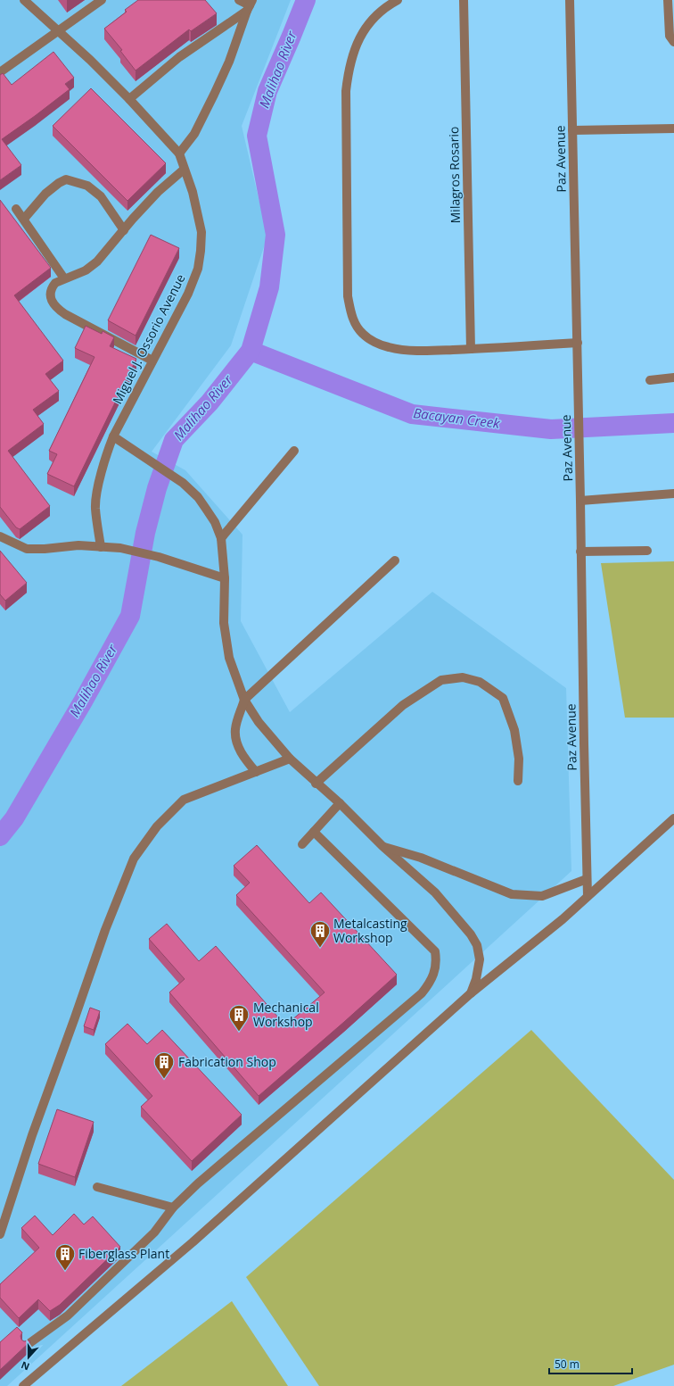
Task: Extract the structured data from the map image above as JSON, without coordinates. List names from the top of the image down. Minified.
{"streets":{"street":["Paz Avenue","Milagros Rosario","Miguel J. Ossorio Avenue"]},"water":["Malihao River","Bacayan Creek"],"places":{"building":["Metalcasting Workshop","Mechanical Workshop","Fabrication Shop","Fiberglass Plant"]},"scale_bar":"50 m","north":"bottom"}
